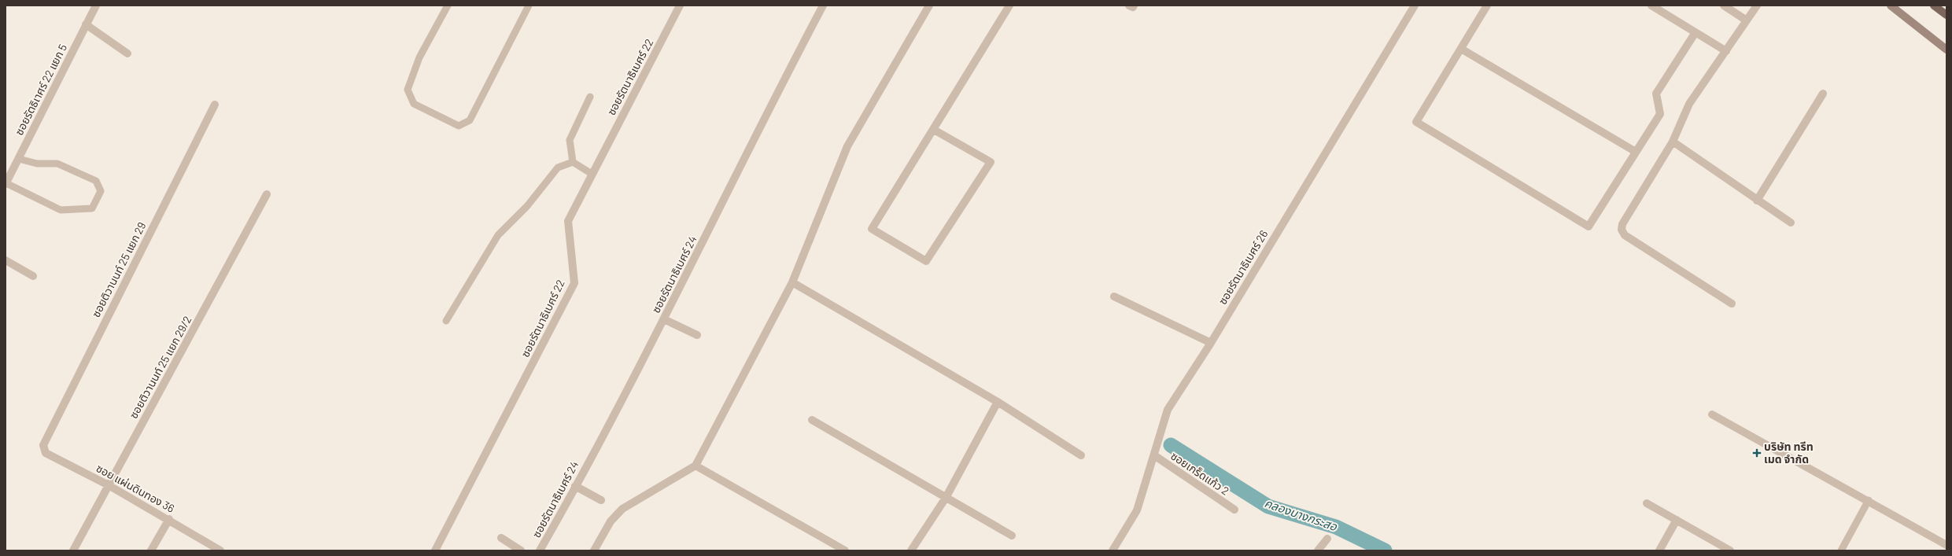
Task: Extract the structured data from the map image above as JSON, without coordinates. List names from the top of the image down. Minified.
{"streets":{"street":["ซอยรัตนาธิเบศร์ 22","ซอยรัตธิเาศร์ 22 แยก 5","ซอยรัตนาธิเบศร์ 26","ซอยติวานนท์ 25 แยก 29","ซอยรัตนาธิเบศร์ 24","ซอยติวานนท์ 25 แยก 29/2","ซอยเกร็ดแก้ว 2","ซอย แผ่นดินทอง 36"]},"crossings":[["ซอยรัตนาธิเบศร์ 26","ซอยเกร็ดแก้ว 2"],["ซอยติวานนท์ 25 แยก 29","ซอย แผ่นดินทอง 36"],["ซอยติวานนท์ 25 แยก 29/2","ซอย แผ่นดินทอง 36"]],"water":["คลองบางกระสอ"],"places":{"health":["บริษัท ทรีท เมด จำกัด"]}}
